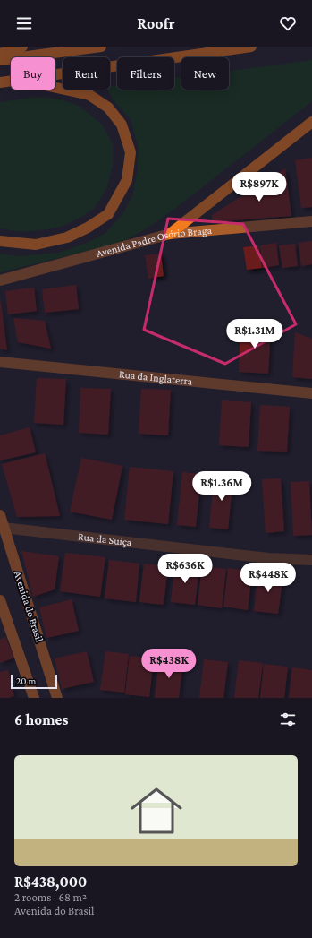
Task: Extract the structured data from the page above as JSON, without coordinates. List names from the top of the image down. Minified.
{"streets":{"main road":["Avenida do Brasil"],"street":["Avenida Padre Osório Braga","Rua da Inglaterra","Rua da Suíça"]},"crossings":[["Rua da Suíça","Avenida do Brasil"]],"scale_bar":"20 m","page":{"header":"Roofr","chip":["Buy","Rent","Filters","New"],"price":["R$897K","R$1.31M","R$1.36M","R$636K","R$448K","R$438K"],"scale":"20 m","heading":"6 homes","list":[{"name":"R$438,000","note":"2 rooms · 68 m² · Avenida do Brasil"}]}}
